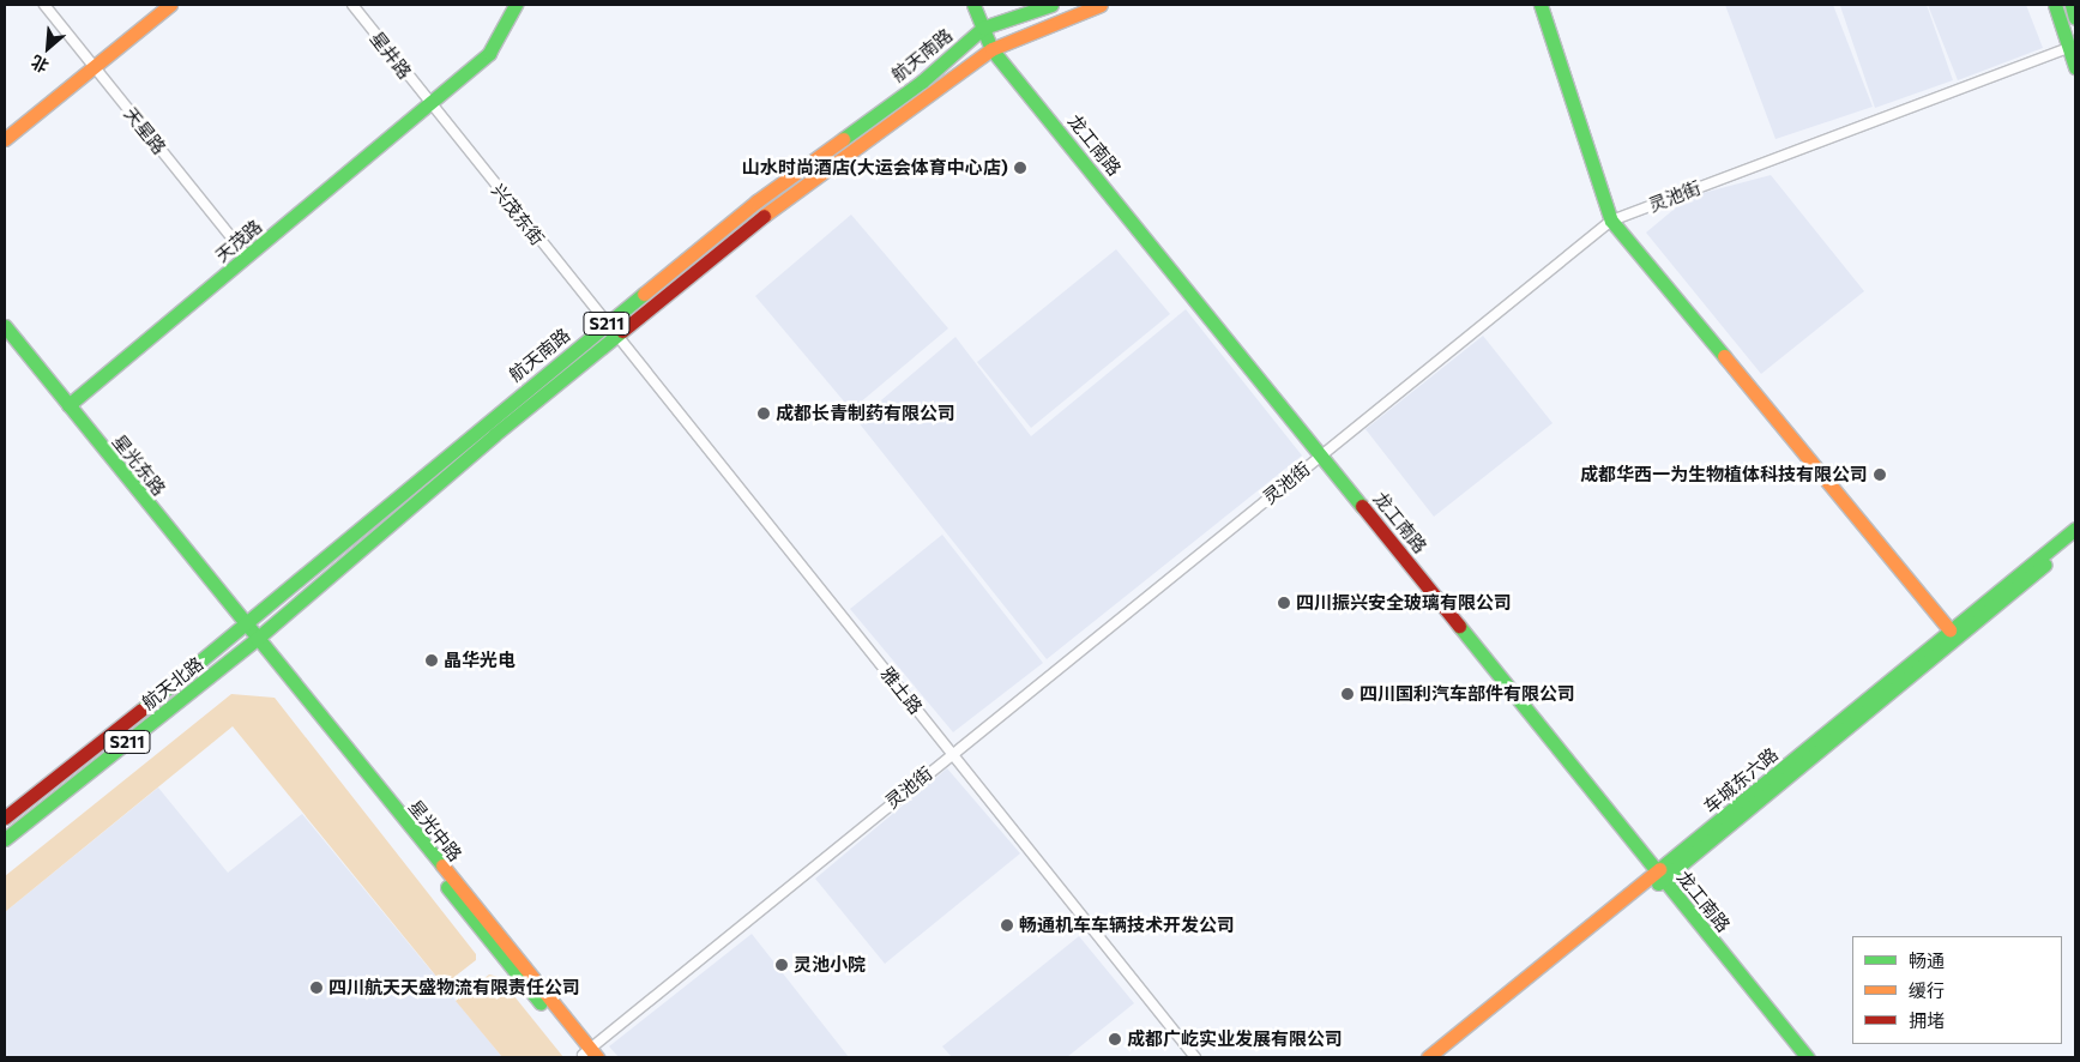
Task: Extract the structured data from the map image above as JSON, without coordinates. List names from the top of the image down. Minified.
{"streets":{"main road":["航天南路","龙工南路","天茂路","S211","星光东路","航天北路","车城东六路","星光中路"],"street":["星井路","天星路","灵池街","兴茂东街","雅土路"]},"crossings":[["星井路","兴茂东街"],["星井路","天茂路"],["航天南路","龙工南路"],["航天南路","兴茂东街"],["航天南路","星光东路"],["航天南路","航天北路"],["航天南路","雅土路"],["航天南路","星光中路"],["天星路","天茂路"],["龙工南路","灵池街"],["龙工南路","车城东六路"],["灵池街","雅土路"],["灵池街","星光中路"],["兴茂东街","天茂路"],["兴茂东街","雅土路"],["天茂路","星光东路"],["星光东路","航天北路"],["星光东路","星光中路"],["航天北路","星光中路"]],"places":["山水时尚酒店(大运会体育中心店)","成都长青制药有限公司","成都华西一为生物植体科技有限公司","四川振兴安全玻璃有限公司","晶华光电","四川国利汽车部件有限公司","畅通机车车辆技术开发公司","灵池小院","四川航天天盛物流有限责任公司","成都广屹实业发展有限公司"],"legend":["畅通","缓行","拥堵"],"north":"bottom left"}
